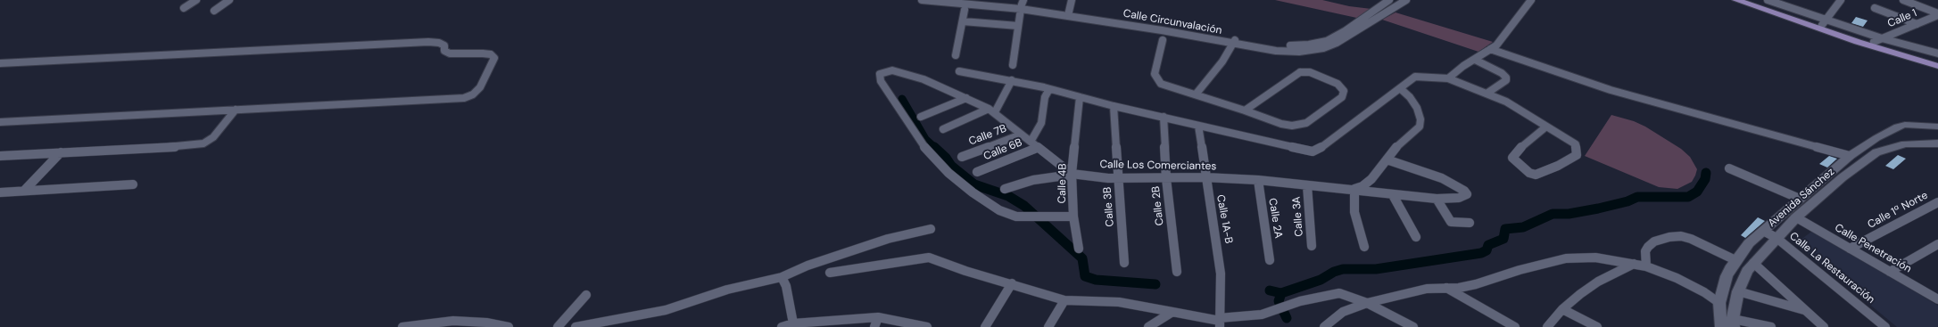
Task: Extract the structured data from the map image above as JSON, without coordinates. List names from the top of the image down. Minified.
{"streets":{"street":["Calle 1","Calle Circunvalación","Calle 7B","Calle 6B","Calle Los Comerciantes","Calle 4B","Avenida Sánchez","Calle 2B","Calle 3B","Calle 1ª Norte","Calle 3A","Calle 2A","Calle 1A-B","Calle Penetración","Calle La Restauración"]},"crossings":[["Calle Los Comerciantes","Calle 4B"],["Calle Los Comerciantes","Calle 2B"],["Calle Los Comerciantes","Calle 3B"],["Calle Los Comerciantes","Calle 3A"],["Calle Los Comerciantes","Calle 2A"],["Calle Los Comerciantes","Calle 1A-B"],["Avenida Sánchez","Calle Penetración"],["Avenida Sánchez","Calle La Restauración"],["Calle 1ª Norte","Calle Penetración"]]}
